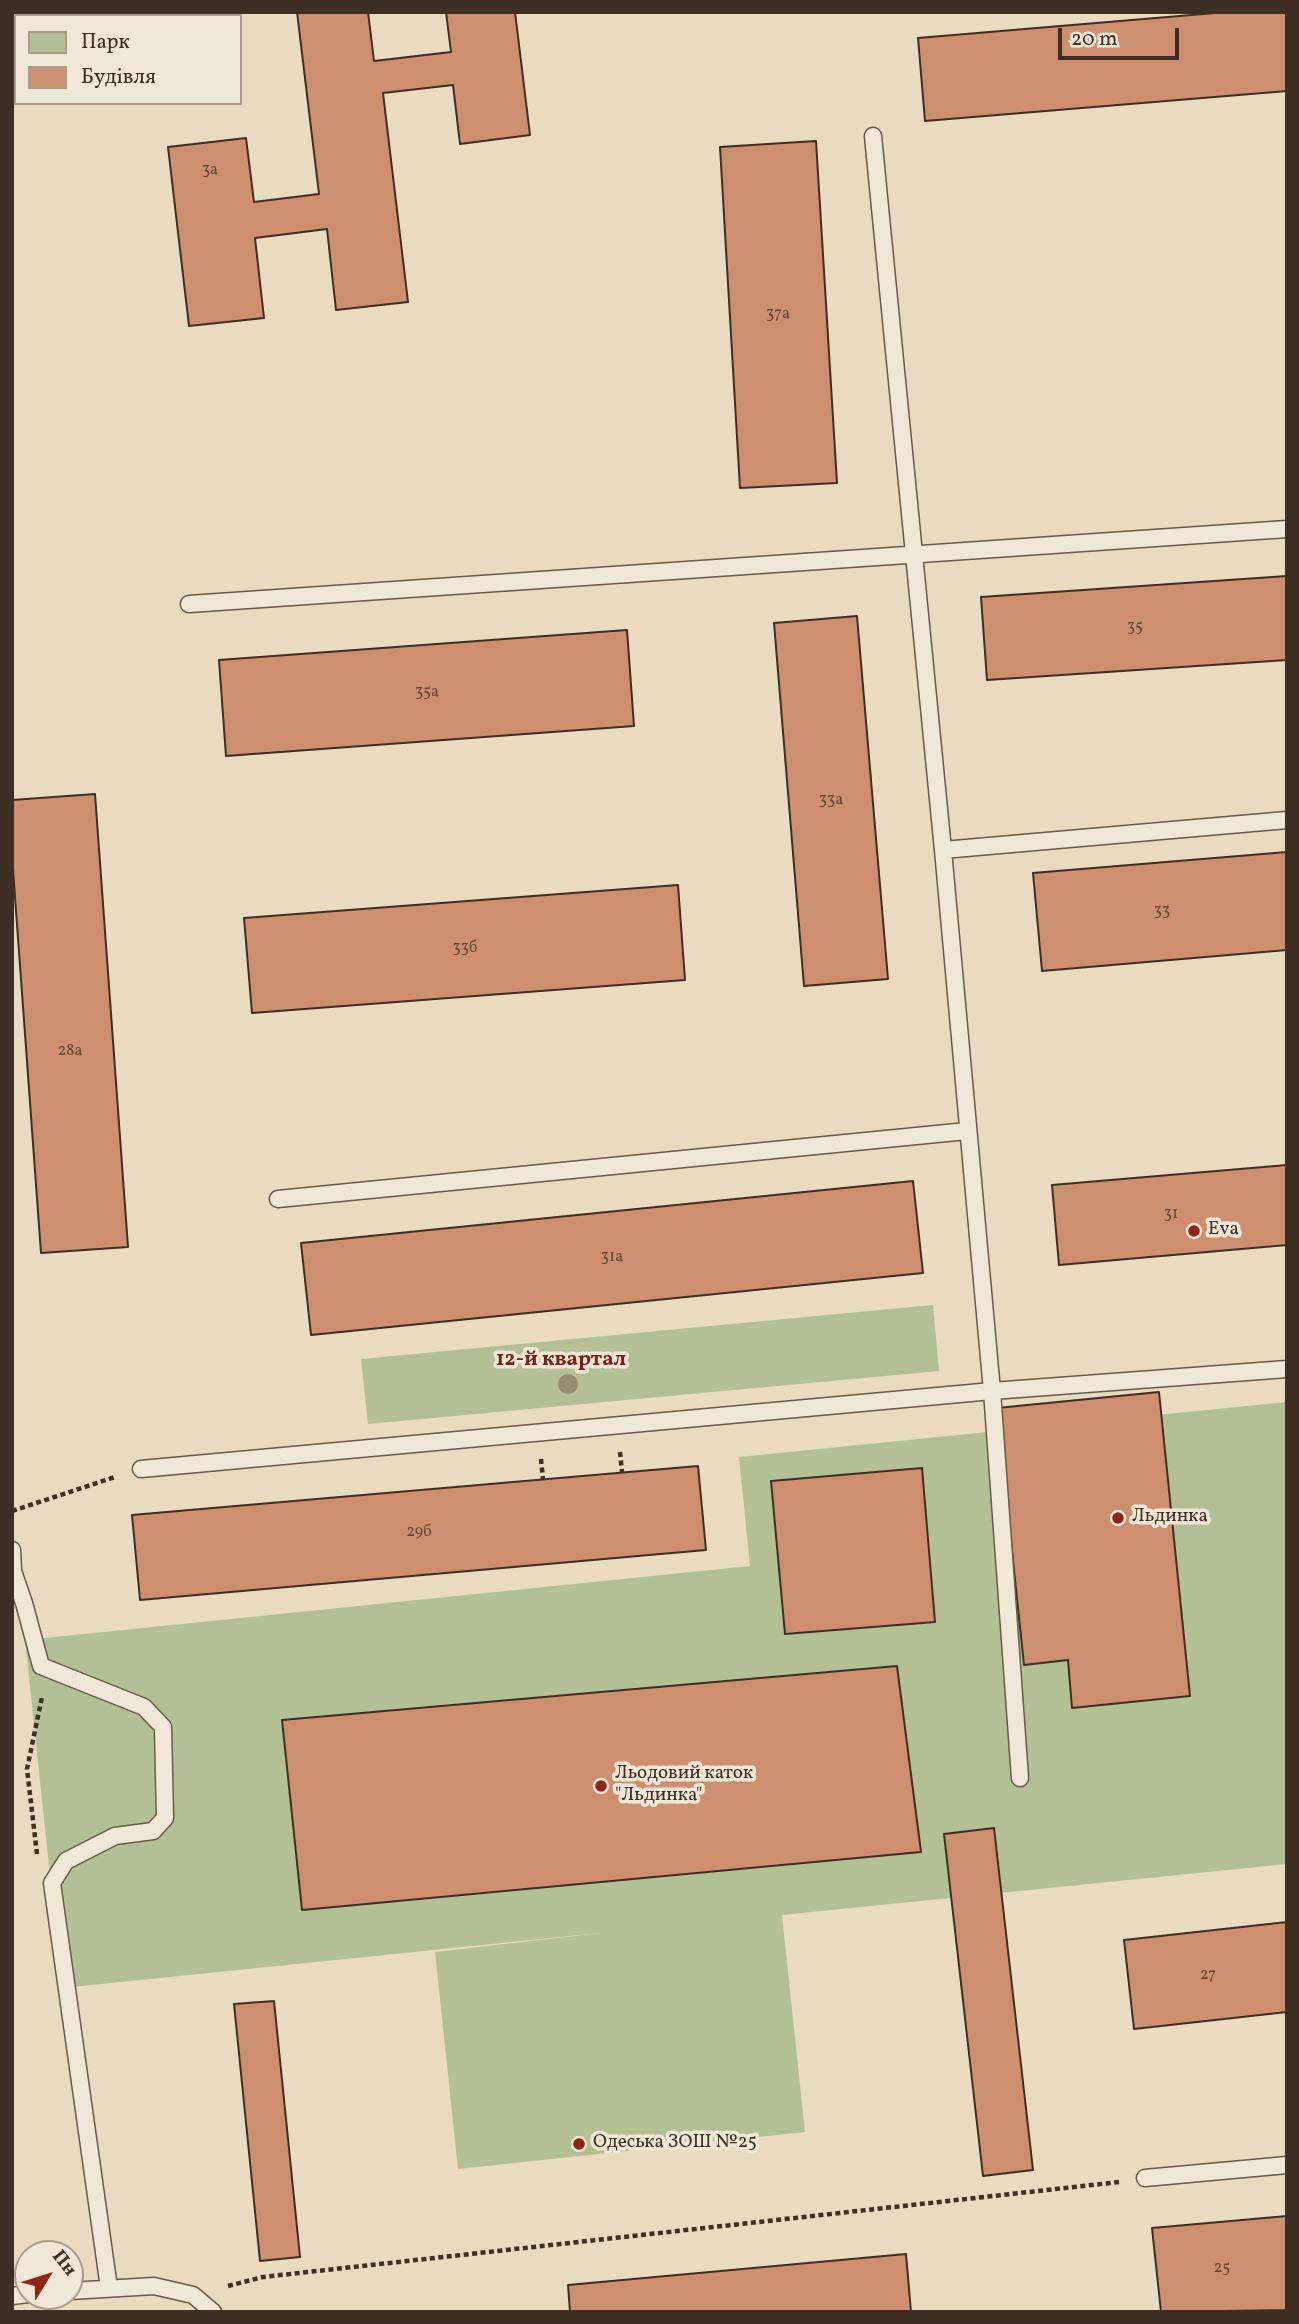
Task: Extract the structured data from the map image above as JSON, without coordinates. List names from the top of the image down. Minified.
{"districts":["12-й квартал"],"places":["Eva","Льдинка","Льодовий каток \"Льдинка\"","Одеська ЗОШ №25"],"house_numbers":["3а","37а","35","35а","33а","33","33б","28а","31","31а","29б","27","25"],"legend":["Парк","Будівля"],"scale_bar":"20 m","north":"top right"}
